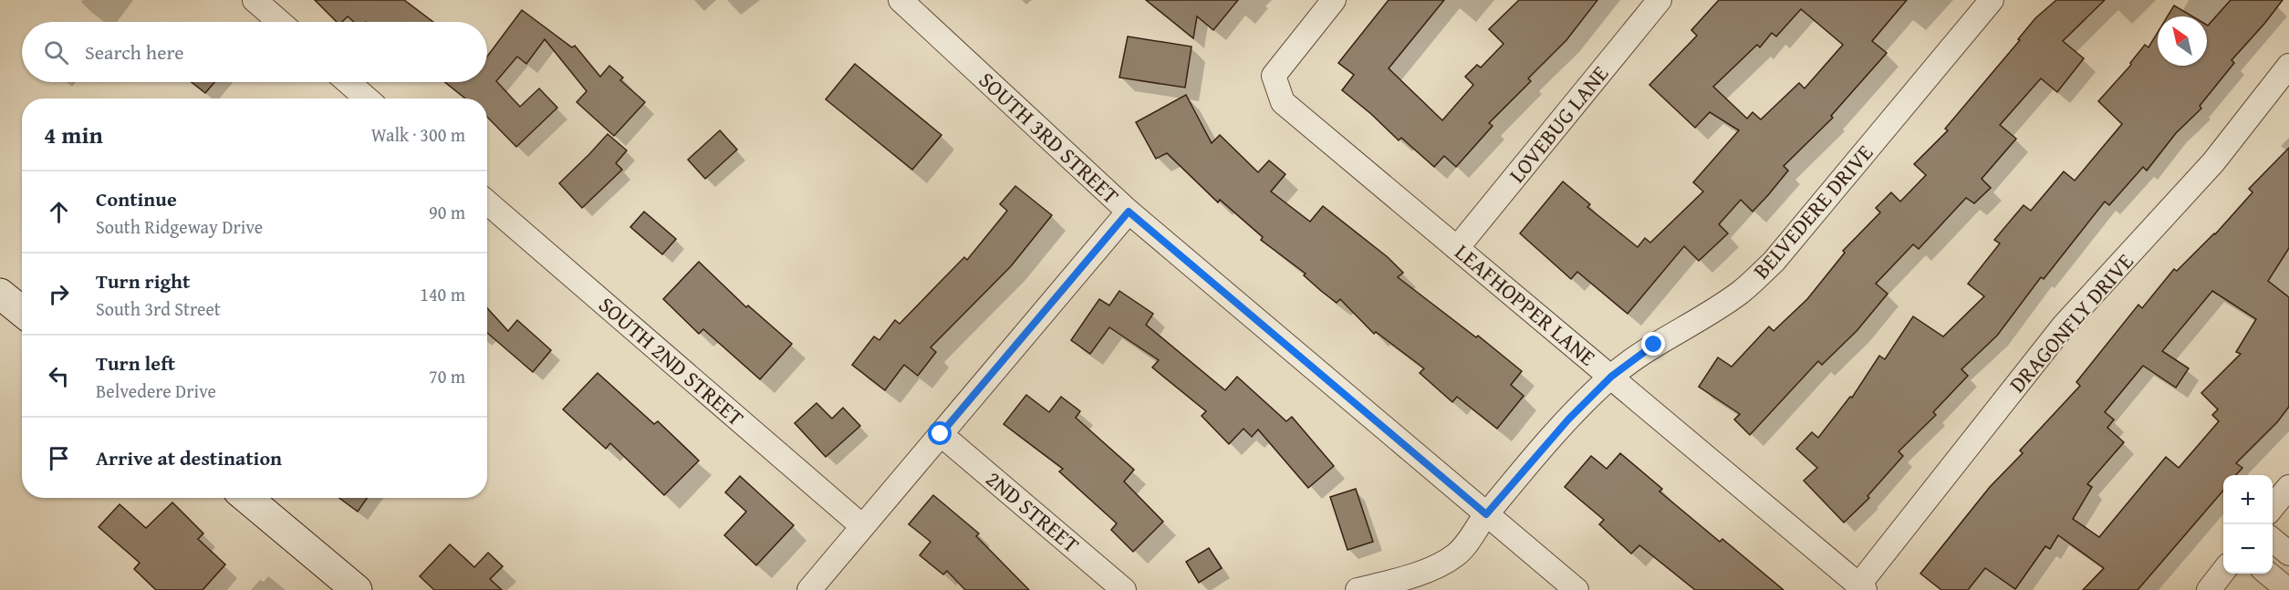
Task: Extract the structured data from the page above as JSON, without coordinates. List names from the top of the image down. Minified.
{"streets":{"street":["LOVEBUG LANE","SOUTH 3RD STREET","BELVEDERE DRIVE","LEAFHOPPER LANE","DRAGONFLY DRIVE","SOUTH 2ND STREET","2ND STREET"]},"crossings":[["LOVEBUG LANE","LEAFHOPPER LANE"],["SOUTH 3RD STREET","BELVEDERE DRIVE"],["BELVEDERE DRIVE","LEAFHOPPER LANE"],["LEAFHOPPER LANE","DRAGONFLY DRIVE"]],"north":"top left","page":{"search":"Search here","heading":["4 min","Walk · 300 m"],"list":[["Continue","South Ridgeway Drive","90 m"],["Turn right","South 3rd Street","140 m"],["Turn left","Belvedere Drive","70 m"],"Arrive at destination"],"map_buttons":["+","−"]}}
